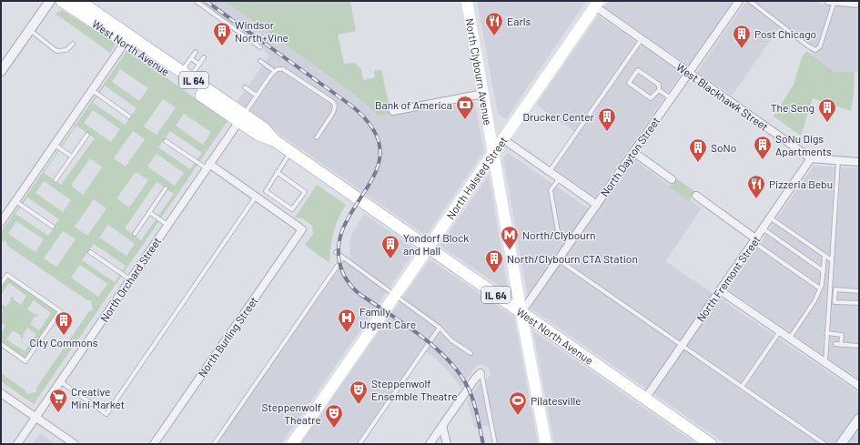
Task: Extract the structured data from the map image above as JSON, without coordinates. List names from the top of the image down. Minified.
{"streets":{"main road":["West North Avenue","North Clybourn Avenue","IL 64","North Halsted Street"],"street":["West Blackhawk Street","North Dayton Street","North Fremont Street","North Orchard Street","North Burling Street"]},"crossings":[["West North Avenue","North Clybourn Avenue"],["West North Avenue","North Dayton Street"],["West North Avenue","North Halsted Street"],["West North Avenue","North Fremont Street"],["West North Avenue","North Orchard Street"],["North Clybourn Avenue","North Dayton Street"],["North Clybourn Avenue","North Halsted Street"],["West Blackhawk Street","North Dayton Street"],["West Blackhawk Street","North Halsted Street"],["West Blackhawk Street","North Fremont Street"]],"places":{"restaurant":["Earls","Pizzeria Bebu"],"building":["Windsor North+Vine","Post Chicago","The Seng","Drucker Center","SoNu Digs Apartments","SoNo","Yondorf Block and Hall","North/Clybourn CTA Station","City Commons"],"bank":["Bank of America"],"metro station":["North/Clybourn"],"hospital":["Family Urgent Care"],"theatre":["Steppenwolf Ensemble Theatre","Steppenwolf Theatre"],"supermarket":["Creative Mini Market"],"sports":["Pilatesville"]}}
